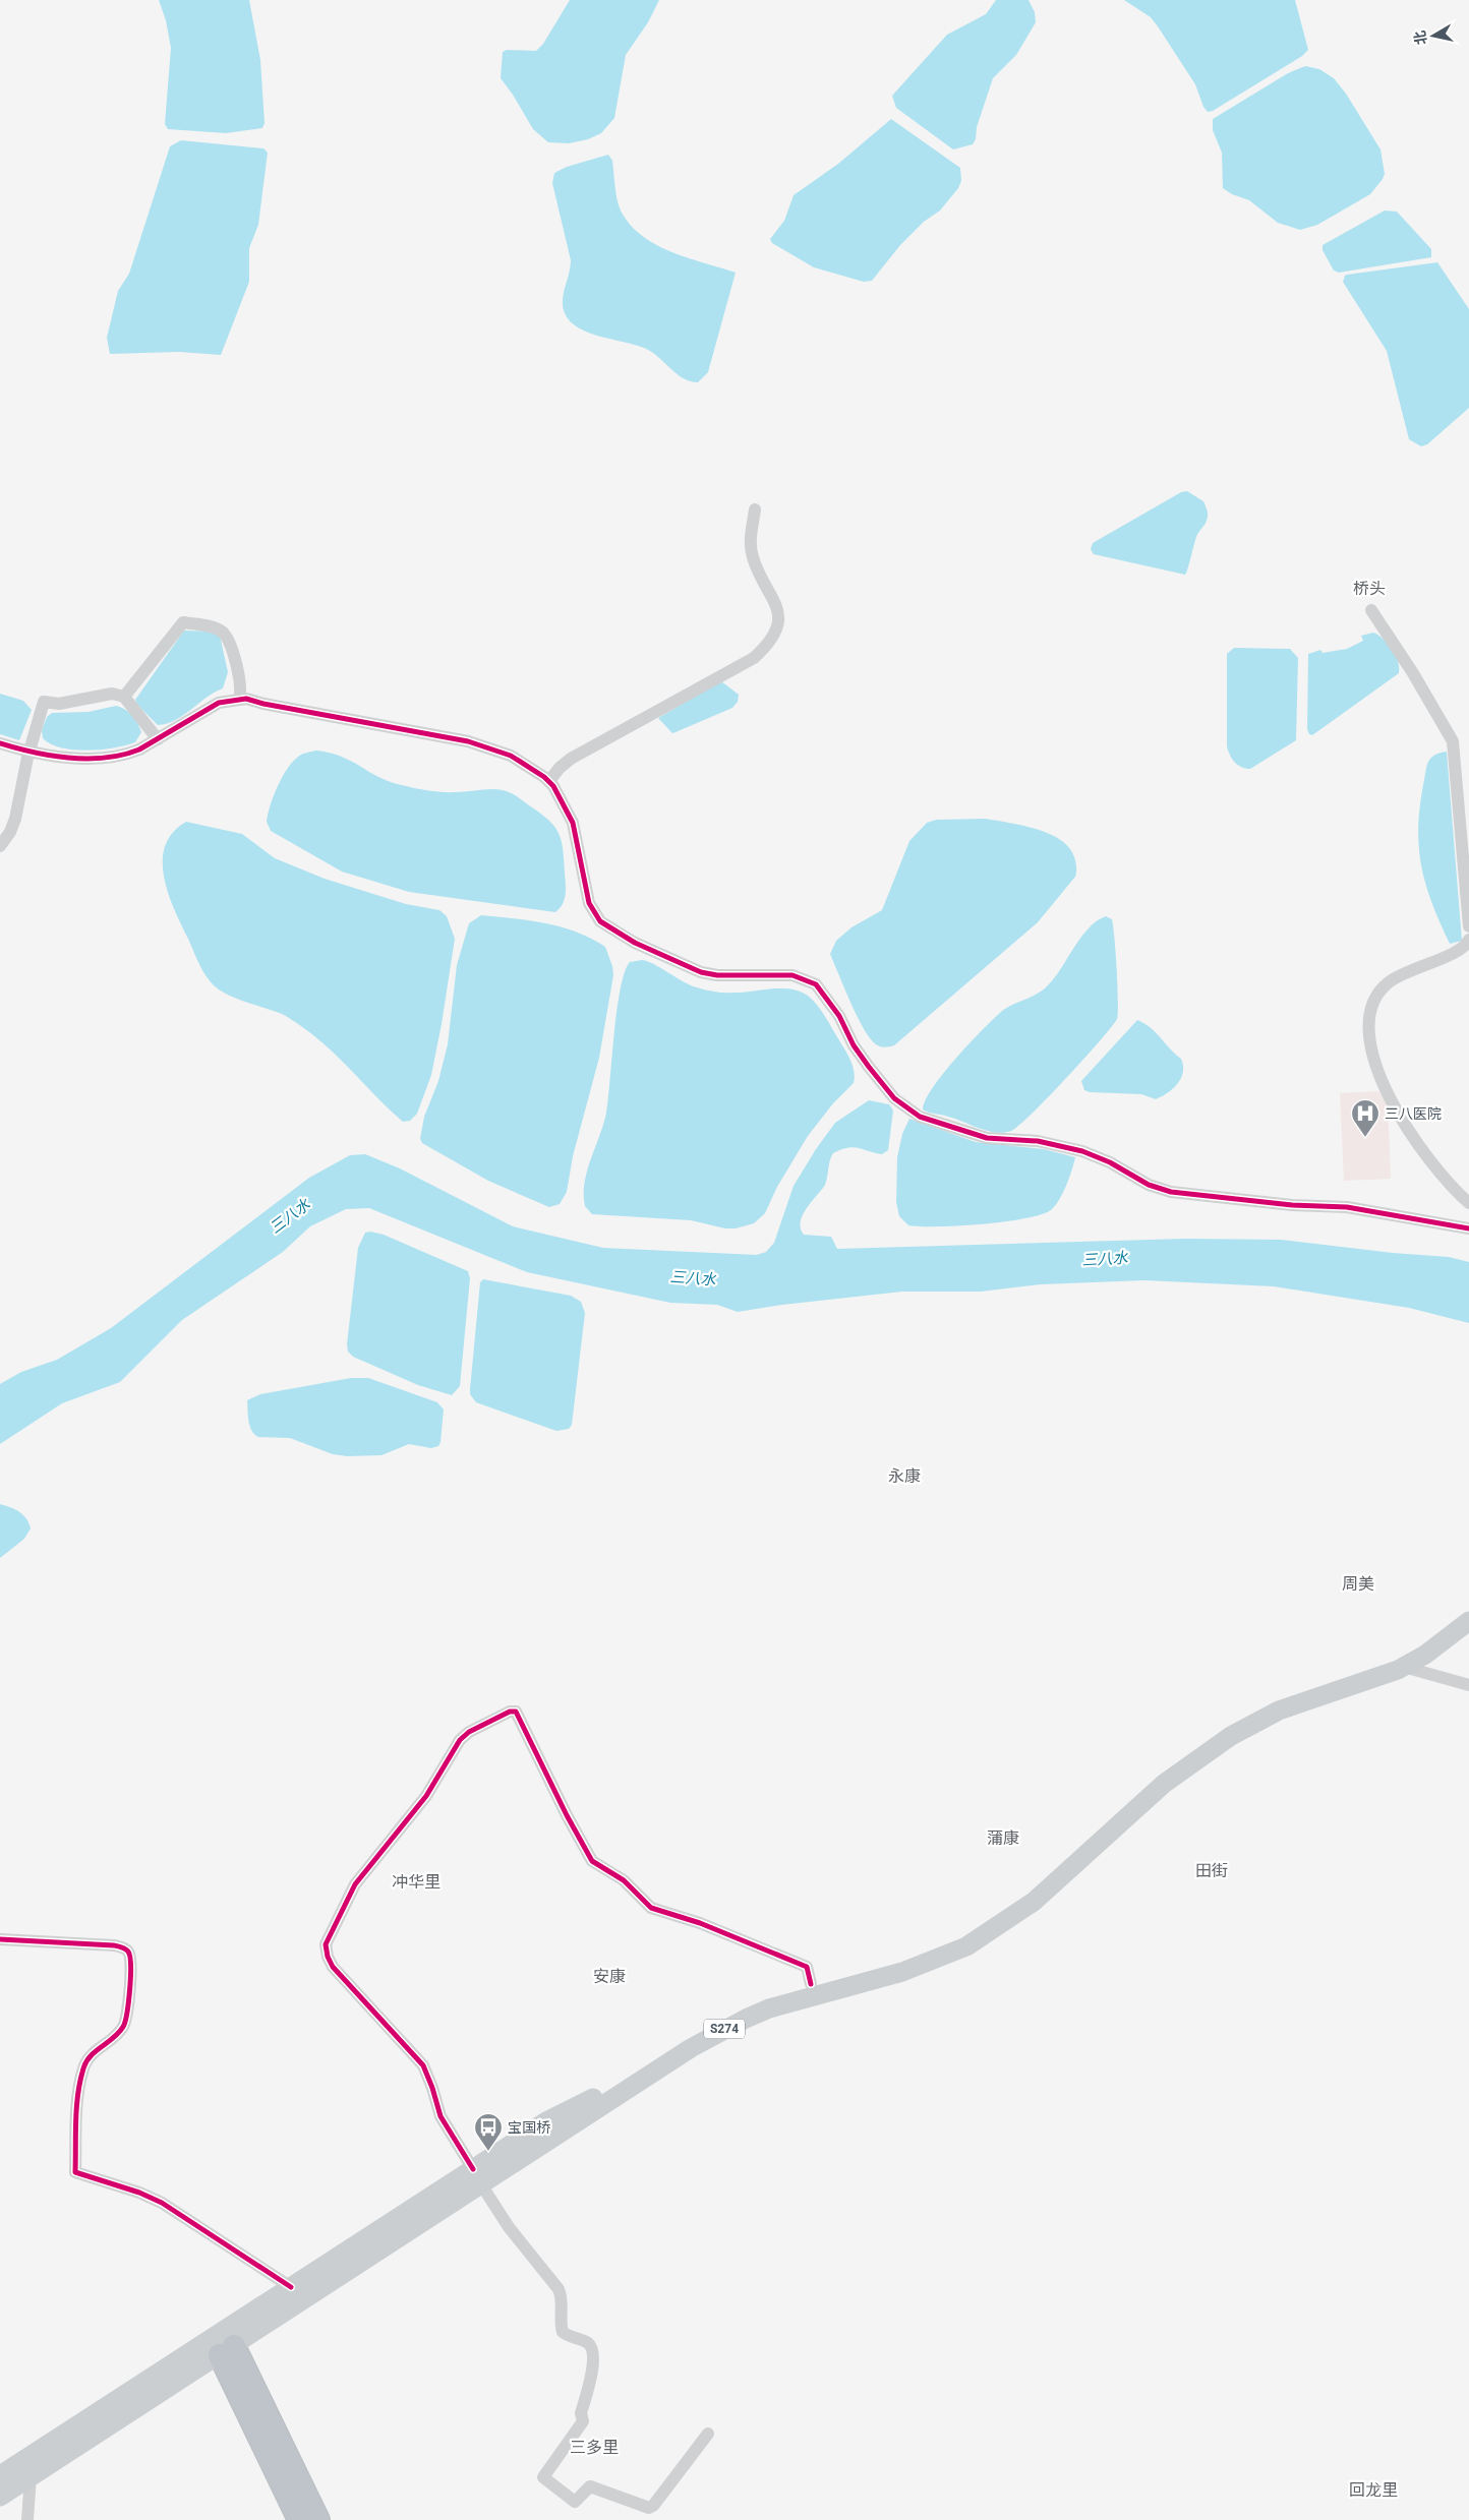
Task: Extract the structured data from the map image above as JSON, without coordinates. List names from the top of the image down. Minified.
{"streets":{"main road":["S274"]},"districts":["桥头","永康","周美","蒲康","田街","冲华里","安康","三多里","回龙里"],"water":["三八水"],"places":{"hospital":["三八医院"],"bus stop":["宝国桥"]},"north":"left"}
